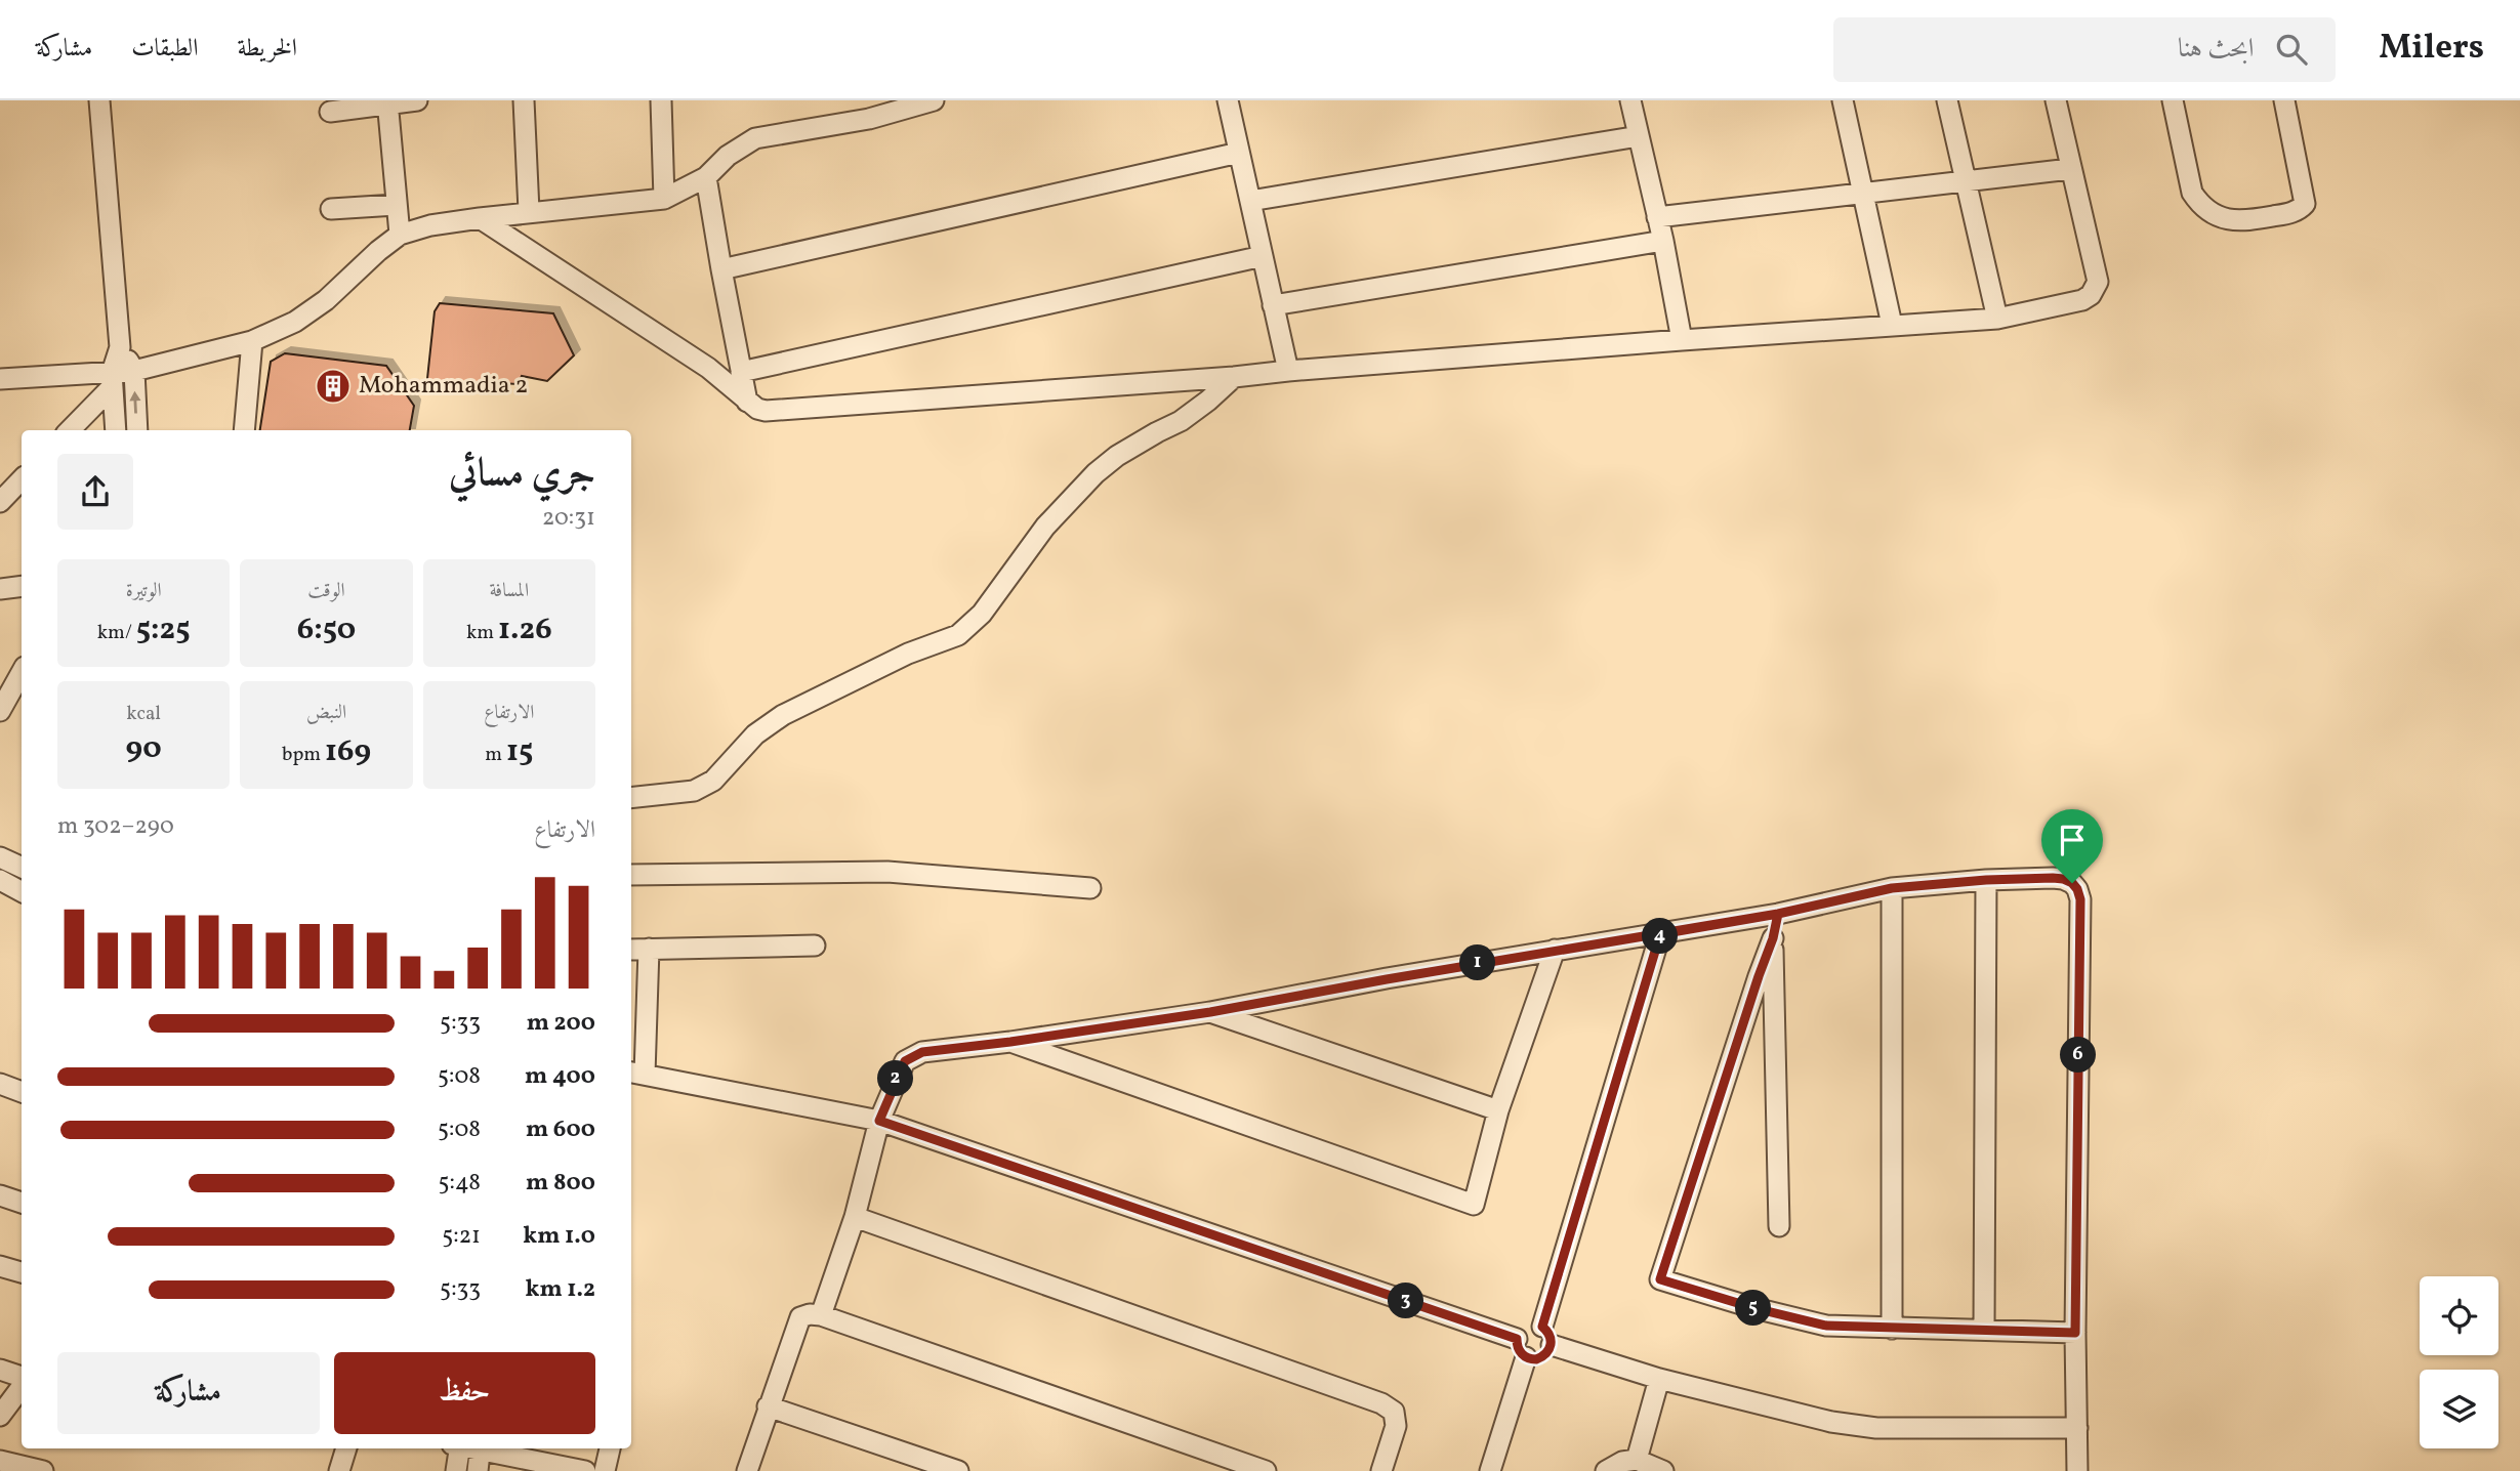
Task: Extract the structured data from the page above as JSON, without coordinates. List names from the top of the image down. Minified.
{"places":{"building":["Mohammadia 2"]},"page":{"header":"Milers","search":"ابحث هنا","nav":["الخريطة","الطبقات","مشاركة"],"heading":["جري مسائي","20:31"],"stats":[["المسافة","1.26 km"],["الوقت","6:50"],["الوتيرة","5:25 /km"],["الارتفاع","15 m"],["النبض","169 bpm"],["kcal","90"]],"chart":["الارتفاع","290–302 m"],"pins":["4","1","6","2","3","5"],"list":[{"name":"200 m","note":"5:33"},{"name":"400 m","note":"5:08"},{"name":"600 m","note":"5:08"},{"name":"800 m","note":"5:48"},{"name":"1.0 km","note":"5:21"},{"name":"1.2 km","note":"5:33"}],"buttons":["حفظ","مشاركة"]}}
